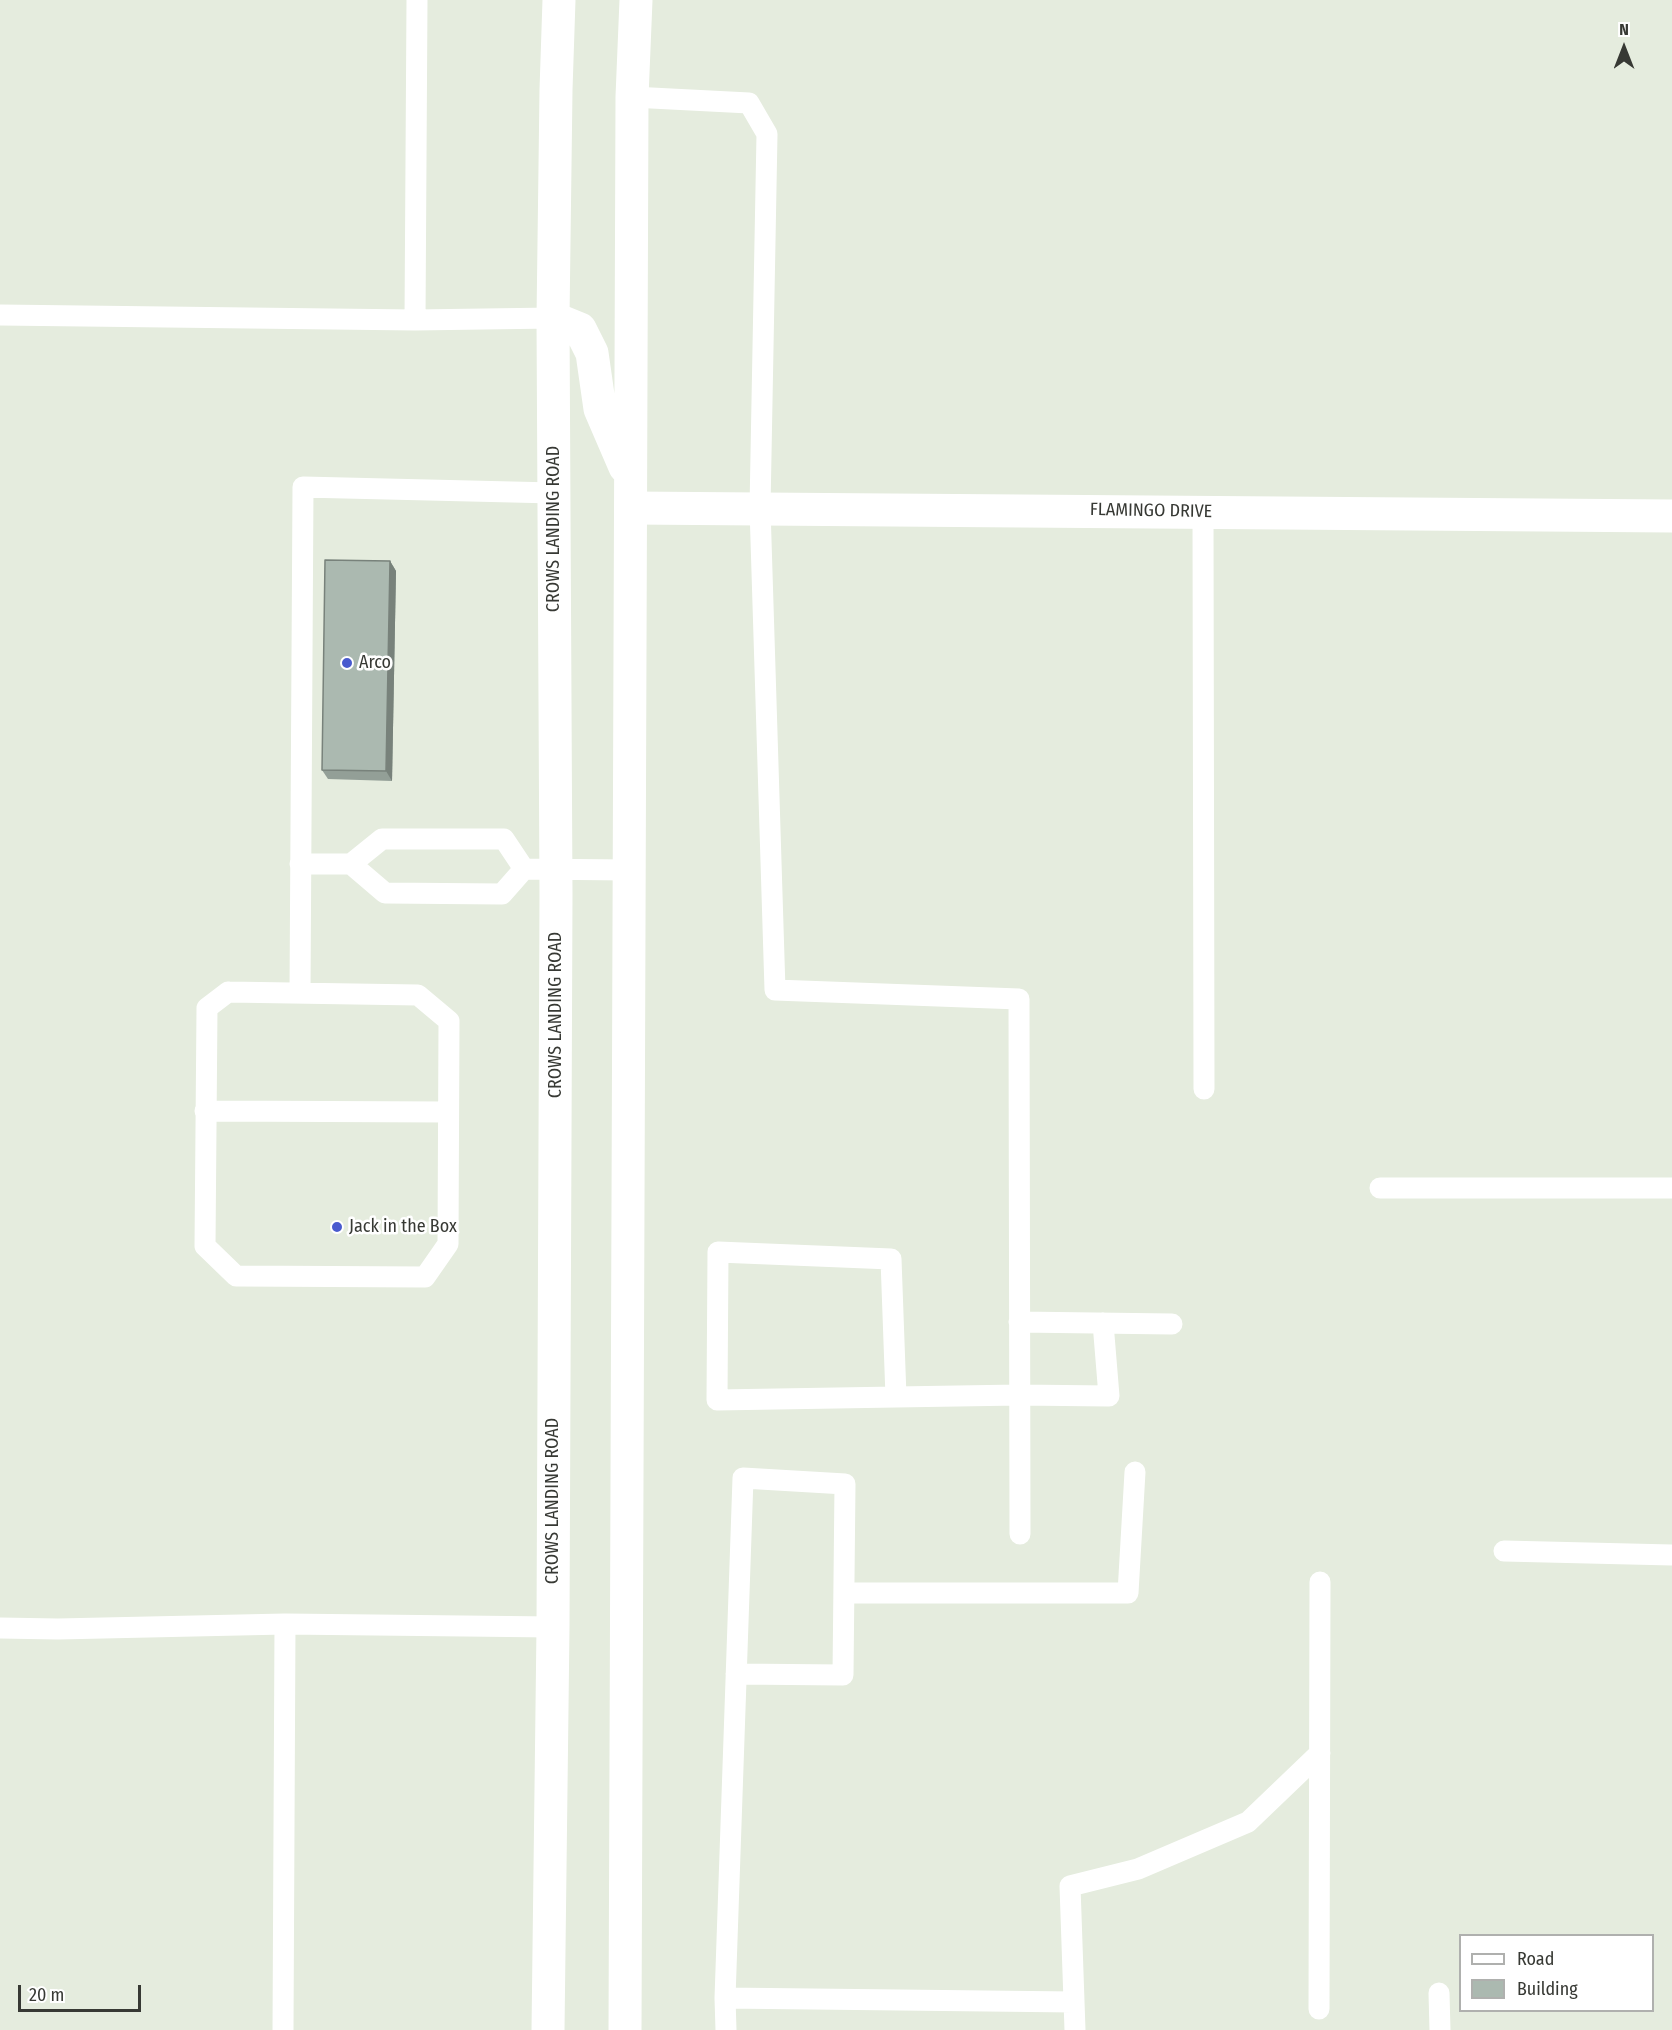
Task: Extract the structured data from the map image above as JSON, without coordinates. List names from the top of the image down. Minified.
{"streets":{"main road":["FLAMINGO DRIVE","CROWS LANDING ROAD"]},"places":["Arco","Jack in the Box"],"legend":["Road","Building"],"scale_bar":"20 m","north":"top"}
